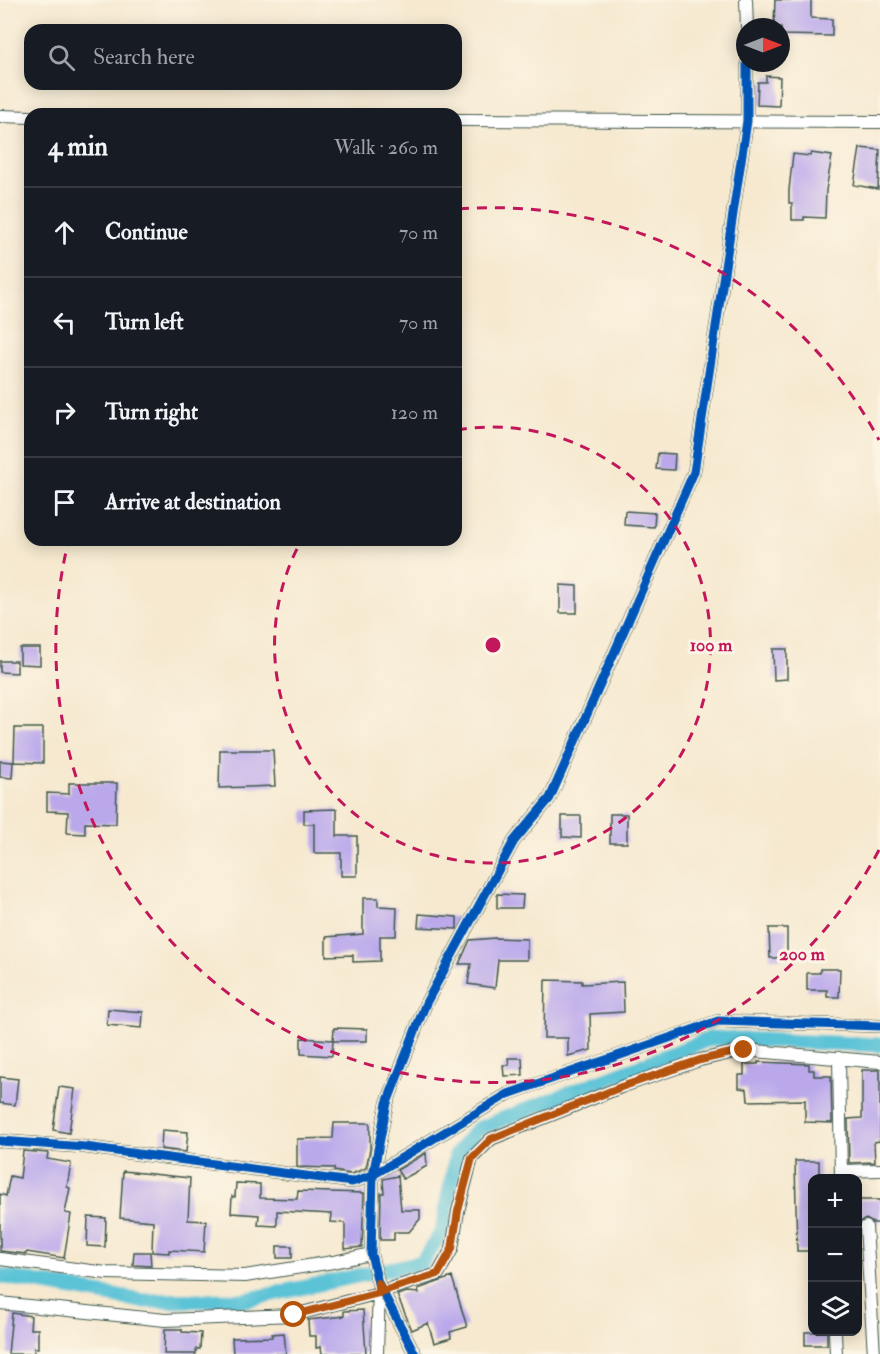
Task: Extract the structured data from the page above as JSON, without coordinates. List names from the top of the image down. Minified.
{"north":"right","page":{"search":"Search here","heading":["4 min","Walk · 260 m"],"list":[["Continue","70 m"],["Turn left","70 m"],["Turn right","120 m"],"Arrive at destination"],"map_buttons":["+","−"]},"rings":["100 m","200 m"]}
